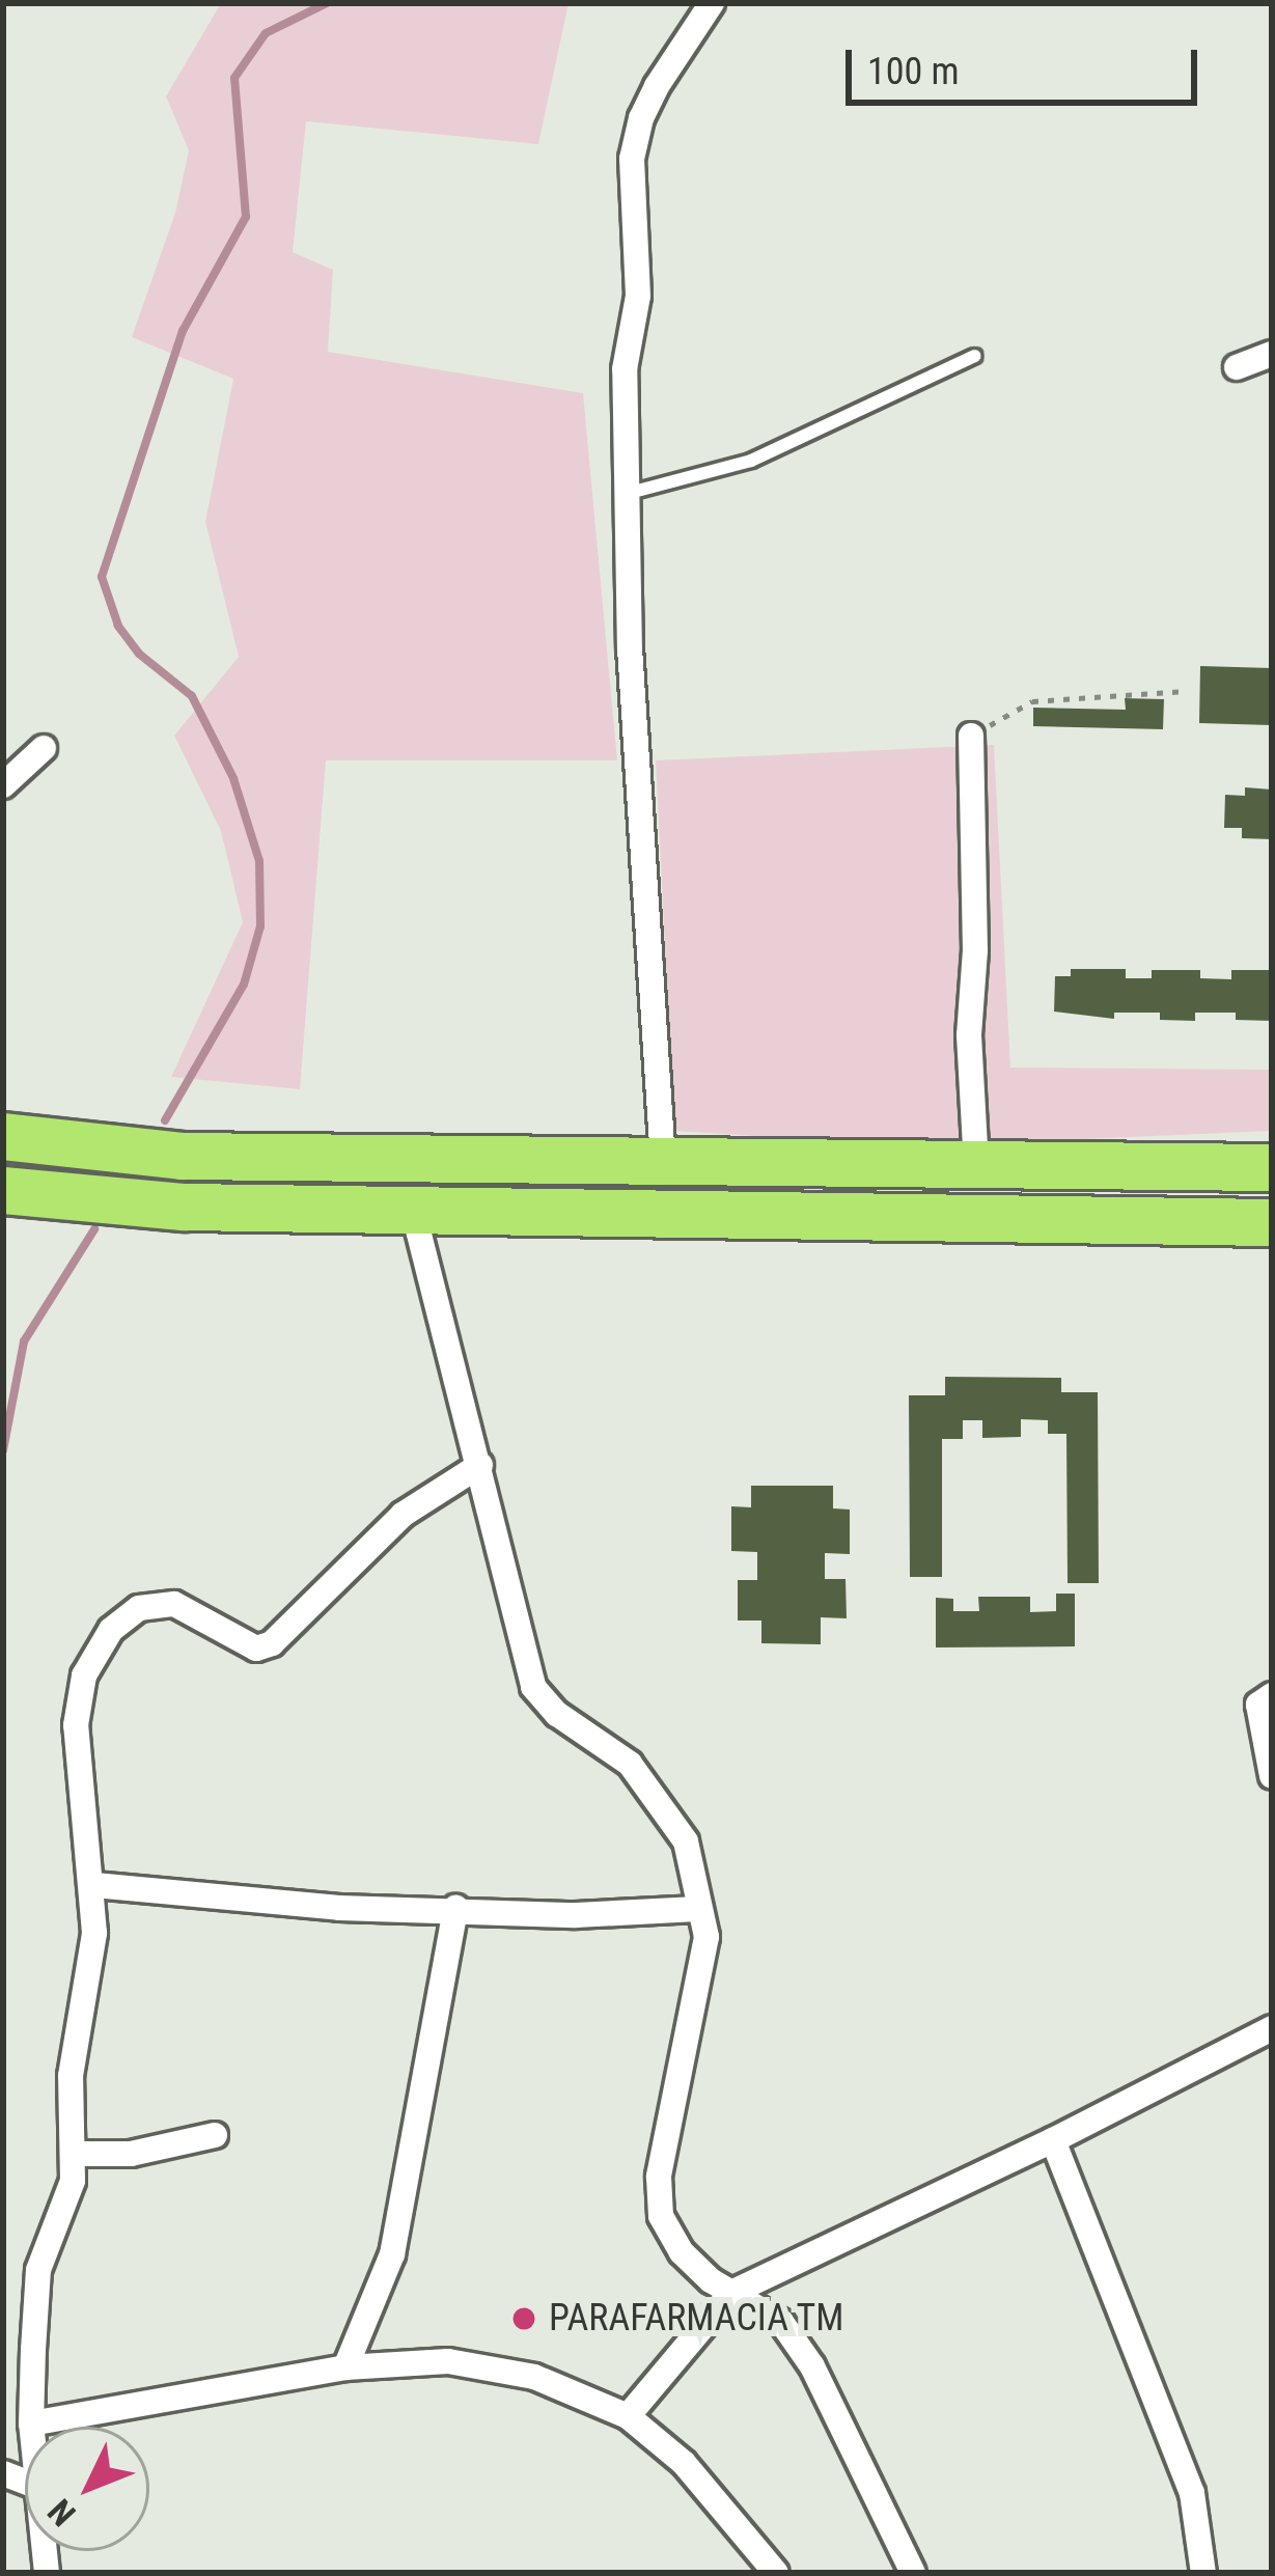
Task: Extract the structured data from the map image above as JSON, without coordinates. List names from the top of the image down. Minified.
{"places":["PARAFARMACIA TM"],"scale_bar":"100 m","north":"bottom left"}
